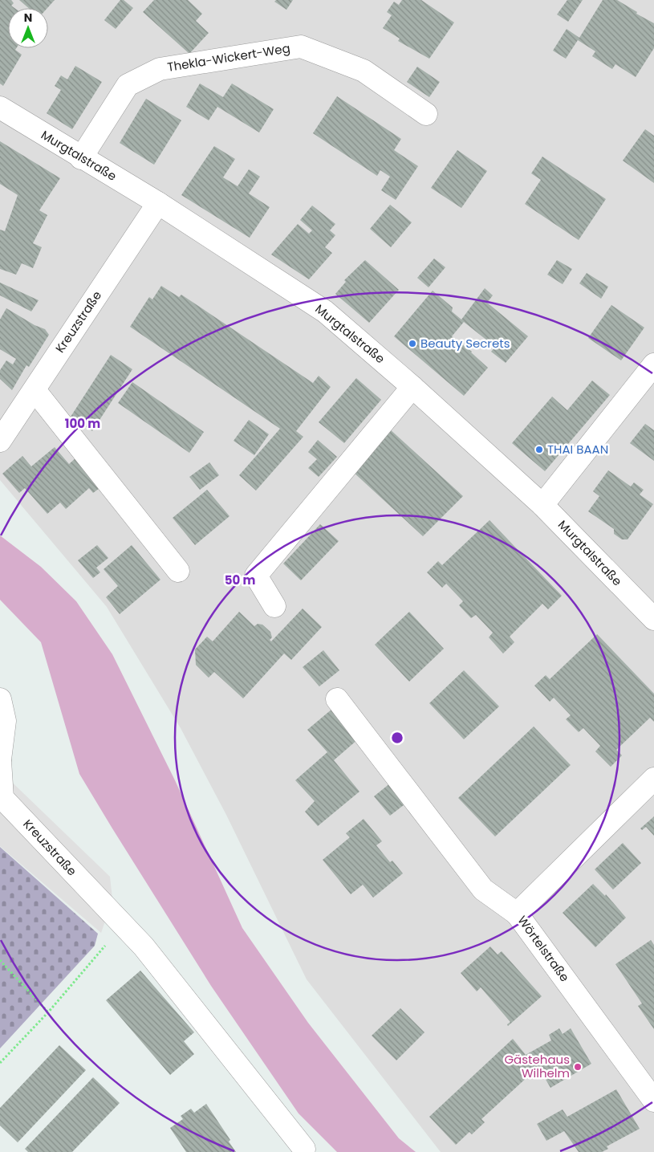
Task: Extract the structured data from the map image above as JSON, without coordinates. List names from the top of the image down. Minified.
{"streets":{"street":["Thekla-Wickert-Weg","Murgtalstraße","Kreuzstraße","Wörtelstraße"]},"crossings":[["Thekla-Wickert-Weg","Murgtalstraße"],["Murgtalstraße","Kreuzstraße"]],"places":["Beauty Secrets","THAI BAAN","Gästehaus Wilhelm"],"north":"top","rings":["100 m","50 m"]}
